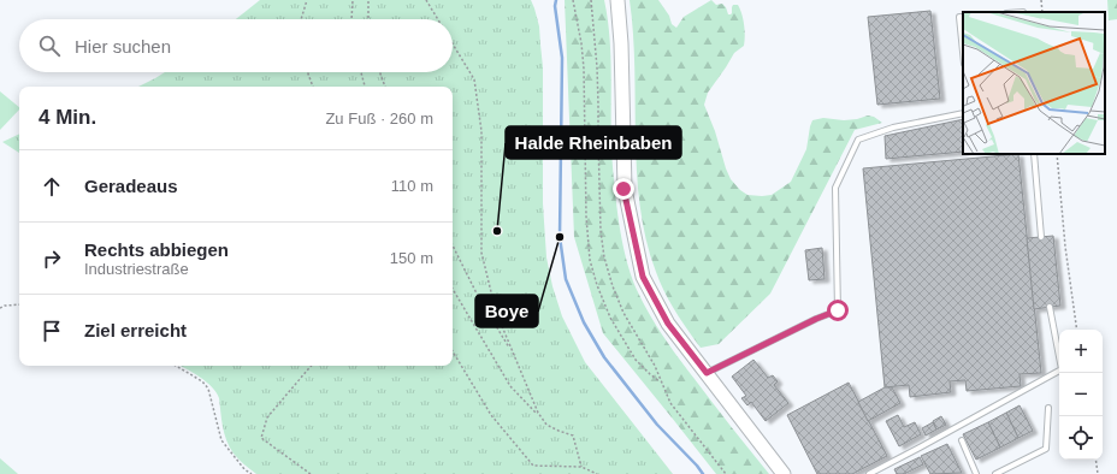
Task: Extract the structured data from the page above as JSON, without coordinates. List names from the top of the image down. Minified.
{"places":["Halde Rheinbaben","Boye"],"page":{"search":"Hier suchen","heading":["4 Min.","Zu Fuß · 260 m"],"list":[["Geradeaus","110 m"],["Rechts abbiegen","Industriestraße","150 m"],"Ziel erreicht"],"map_buttons":["+","−"]}}
